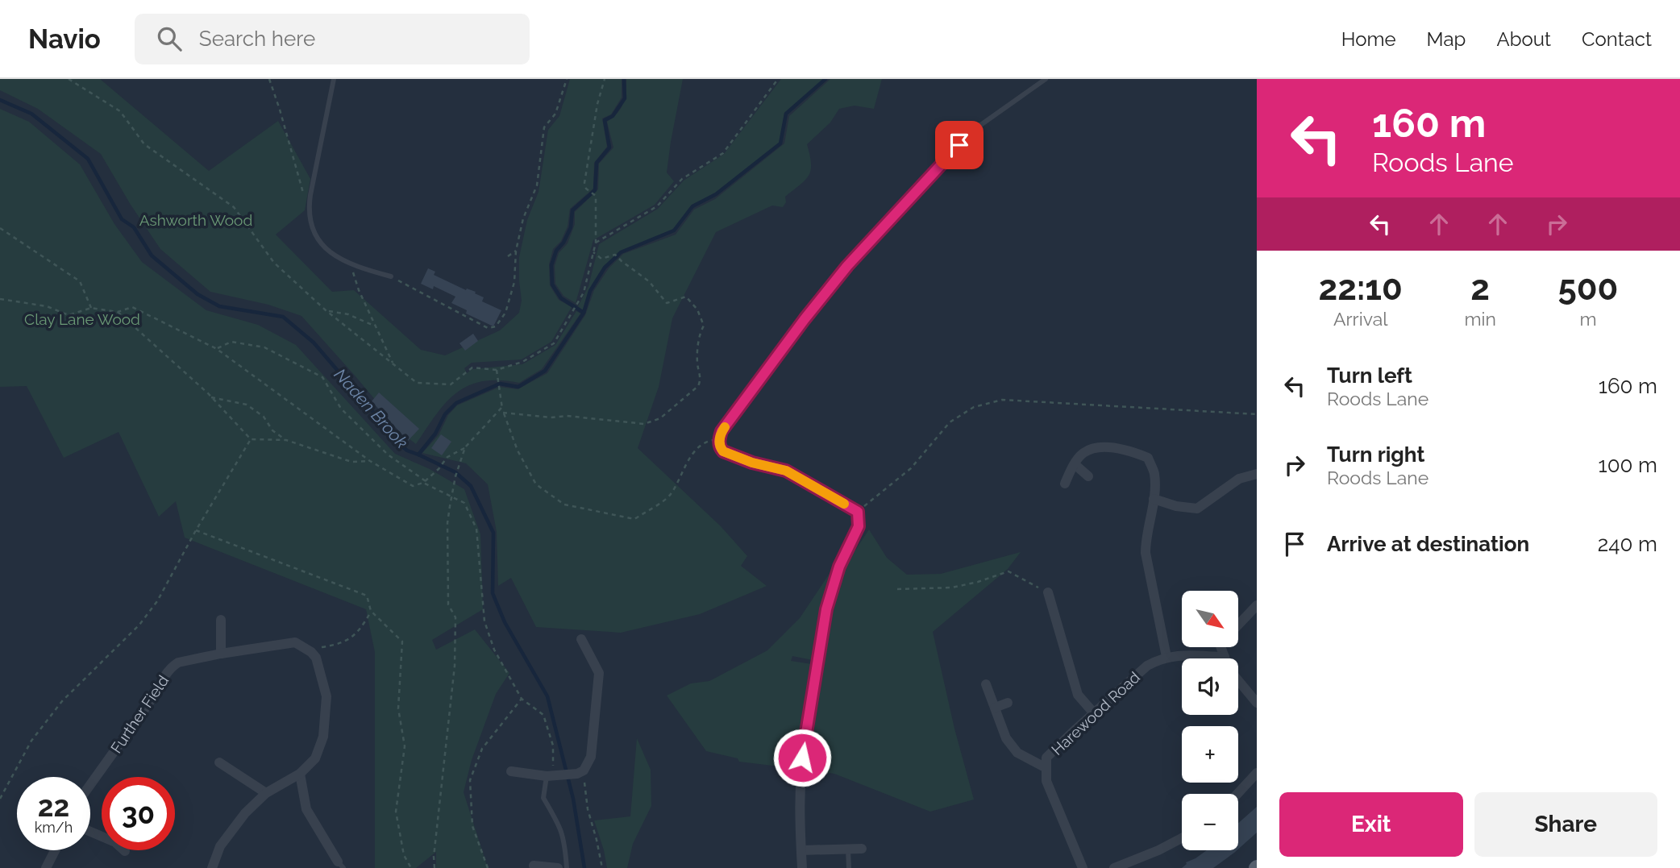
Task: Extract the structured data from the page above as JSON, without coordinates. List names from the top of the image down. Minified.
{"streets":{"street":["Harewood Road","Further Field"]},"water":["Naden Brook"],"parks":["Ashworth Wood","Clay Lane Wood"],"north":"bottom right","page":{"header":"Navio","search":"Search here","nav":["Home","Map","About","Contact"],"turn":["160 m","Roods Lane"],"eta":["22:10","Arrival","2","min","500","m"],"list":[{"name":"Turn left","note":"Roods Lane","value":"160 m"},{"name":"Turn right","note":"Roods Lane","value":"100 m"},{"name":"Arrive at destination","value":"240 m"}],"map_buttons":["+","−"],"speed":"22 km/h","limit":"30","buttons":["Exit","Share"]}}
